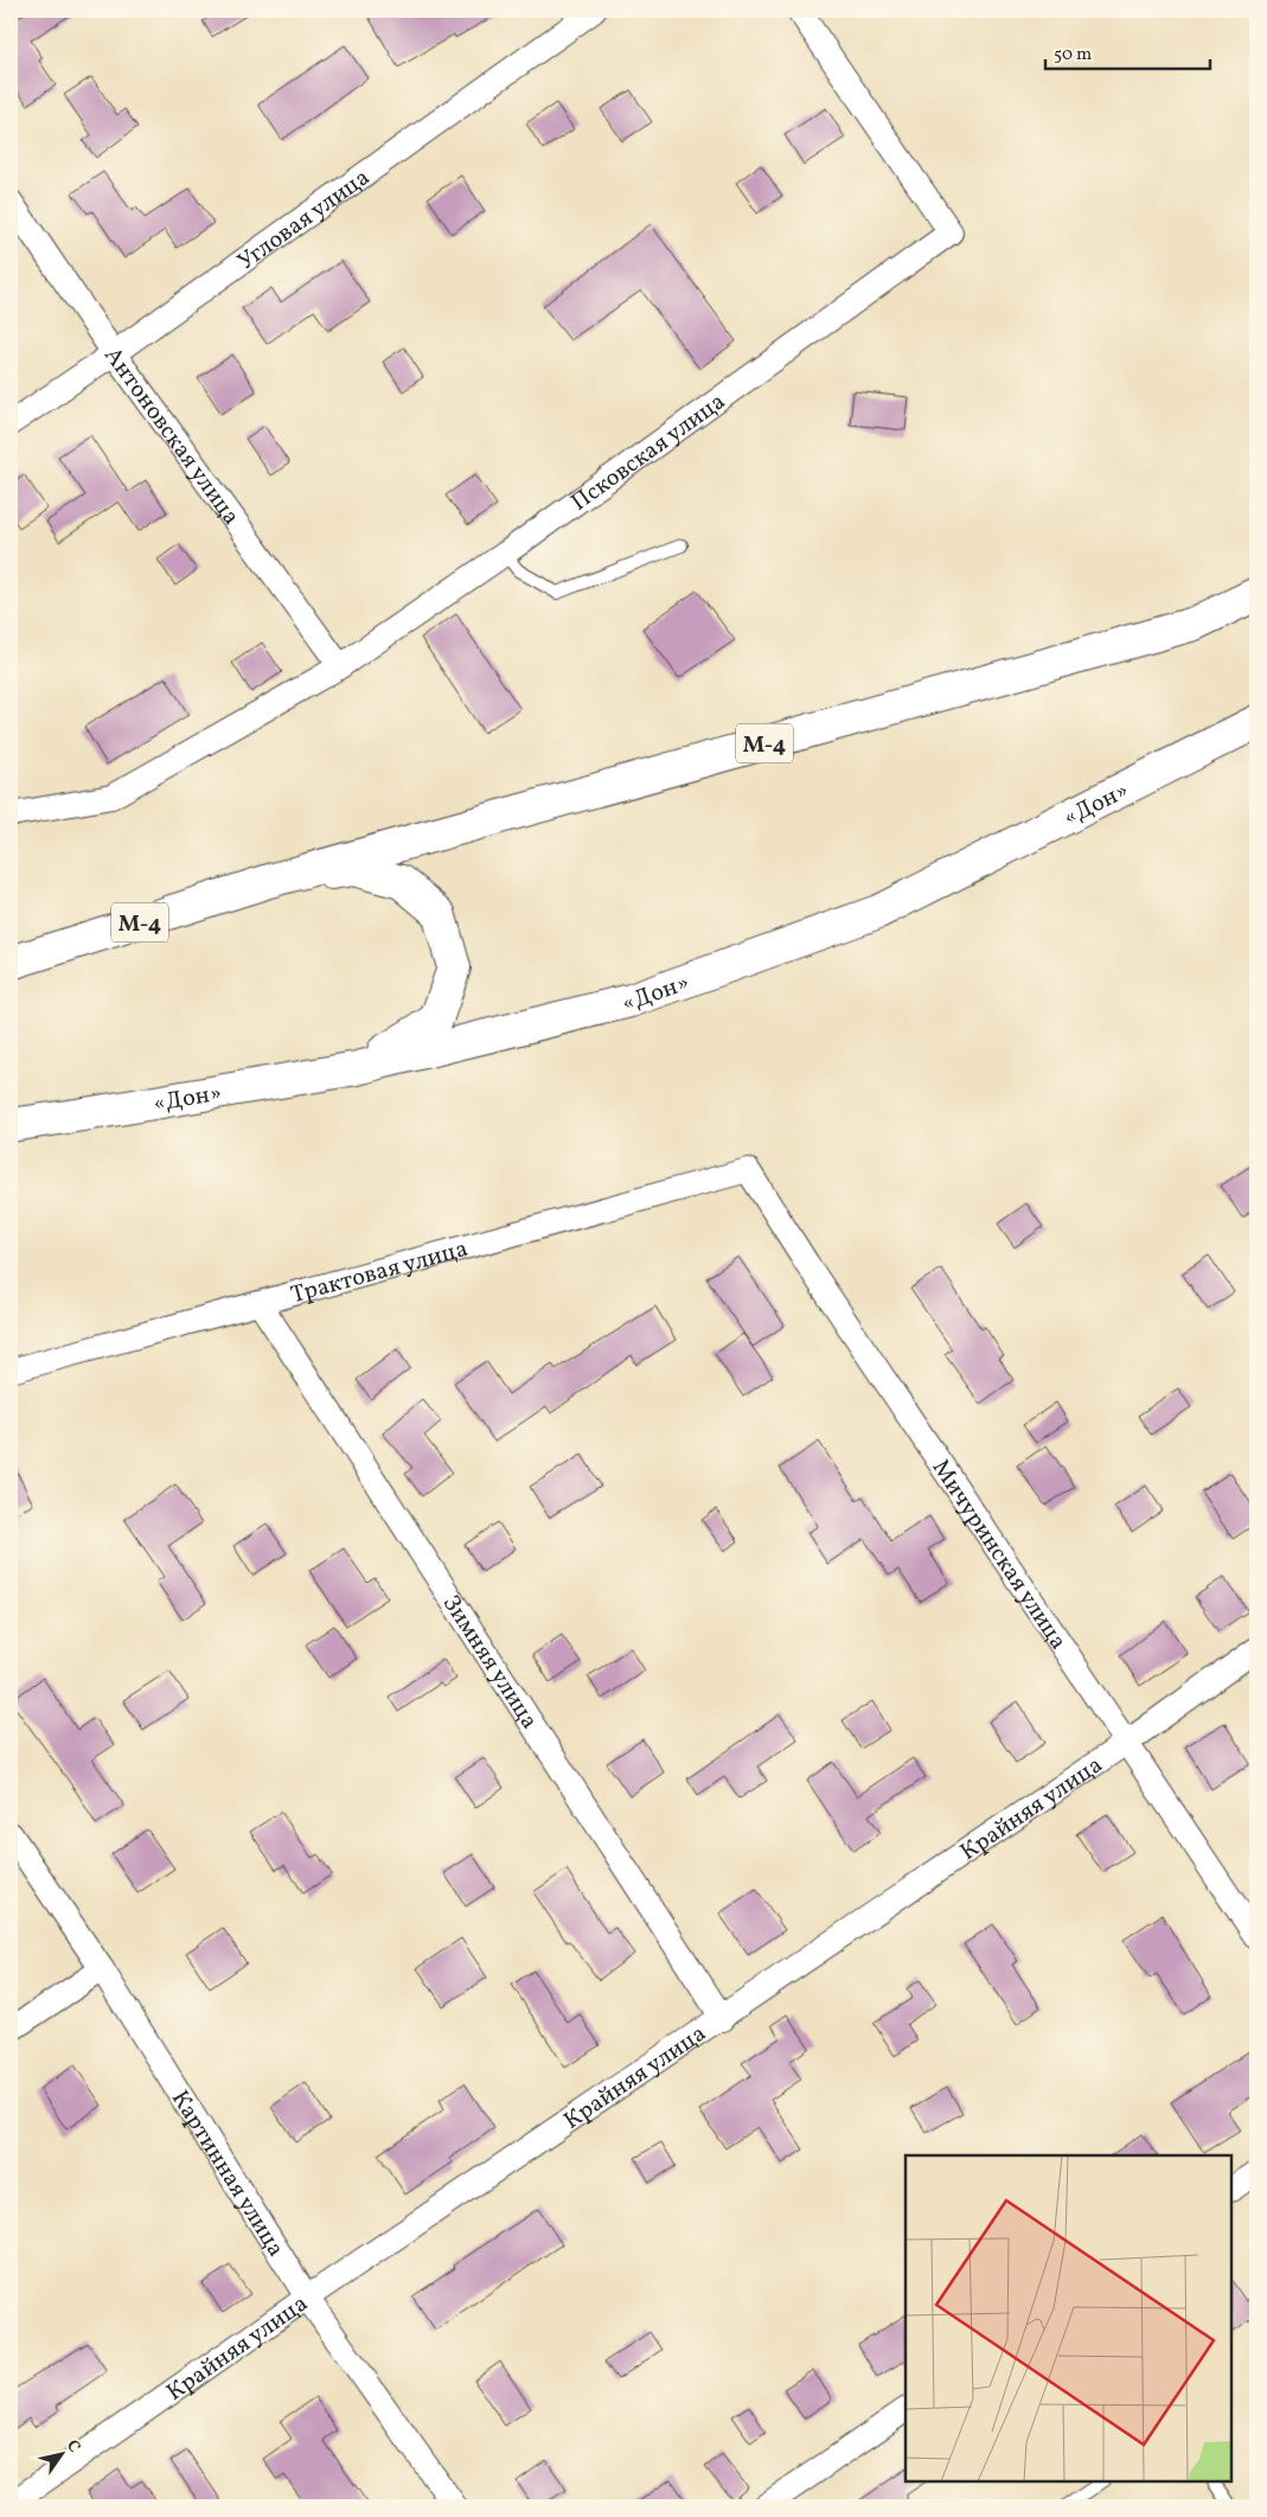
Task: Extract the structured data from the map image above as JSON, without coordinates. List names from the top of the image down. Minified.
{"streets":{"highway":["М-4","«Дон»"],"street":["Угловая улица","Антоновская улица","Псковская улица","Трактовая улица","Мичуринская улица","Зимняя улица","Крайняя улица","Картинная улица"]},"crossings":[["Угловая улица","Антоновская улица"],["Антоновская улица","Псковская улица"],["М-4","«Дон»"],["Трактовая улица","Мичуринская улица"],["Трактовая улица","Зимняя улица"],["Мичуринская улица","Крайняя улица"],["Зимняя улица","Крайняя улица"],["Крайняя улица","Картинная улица"]],"scale_bar":"50 m","north":"top right"}
